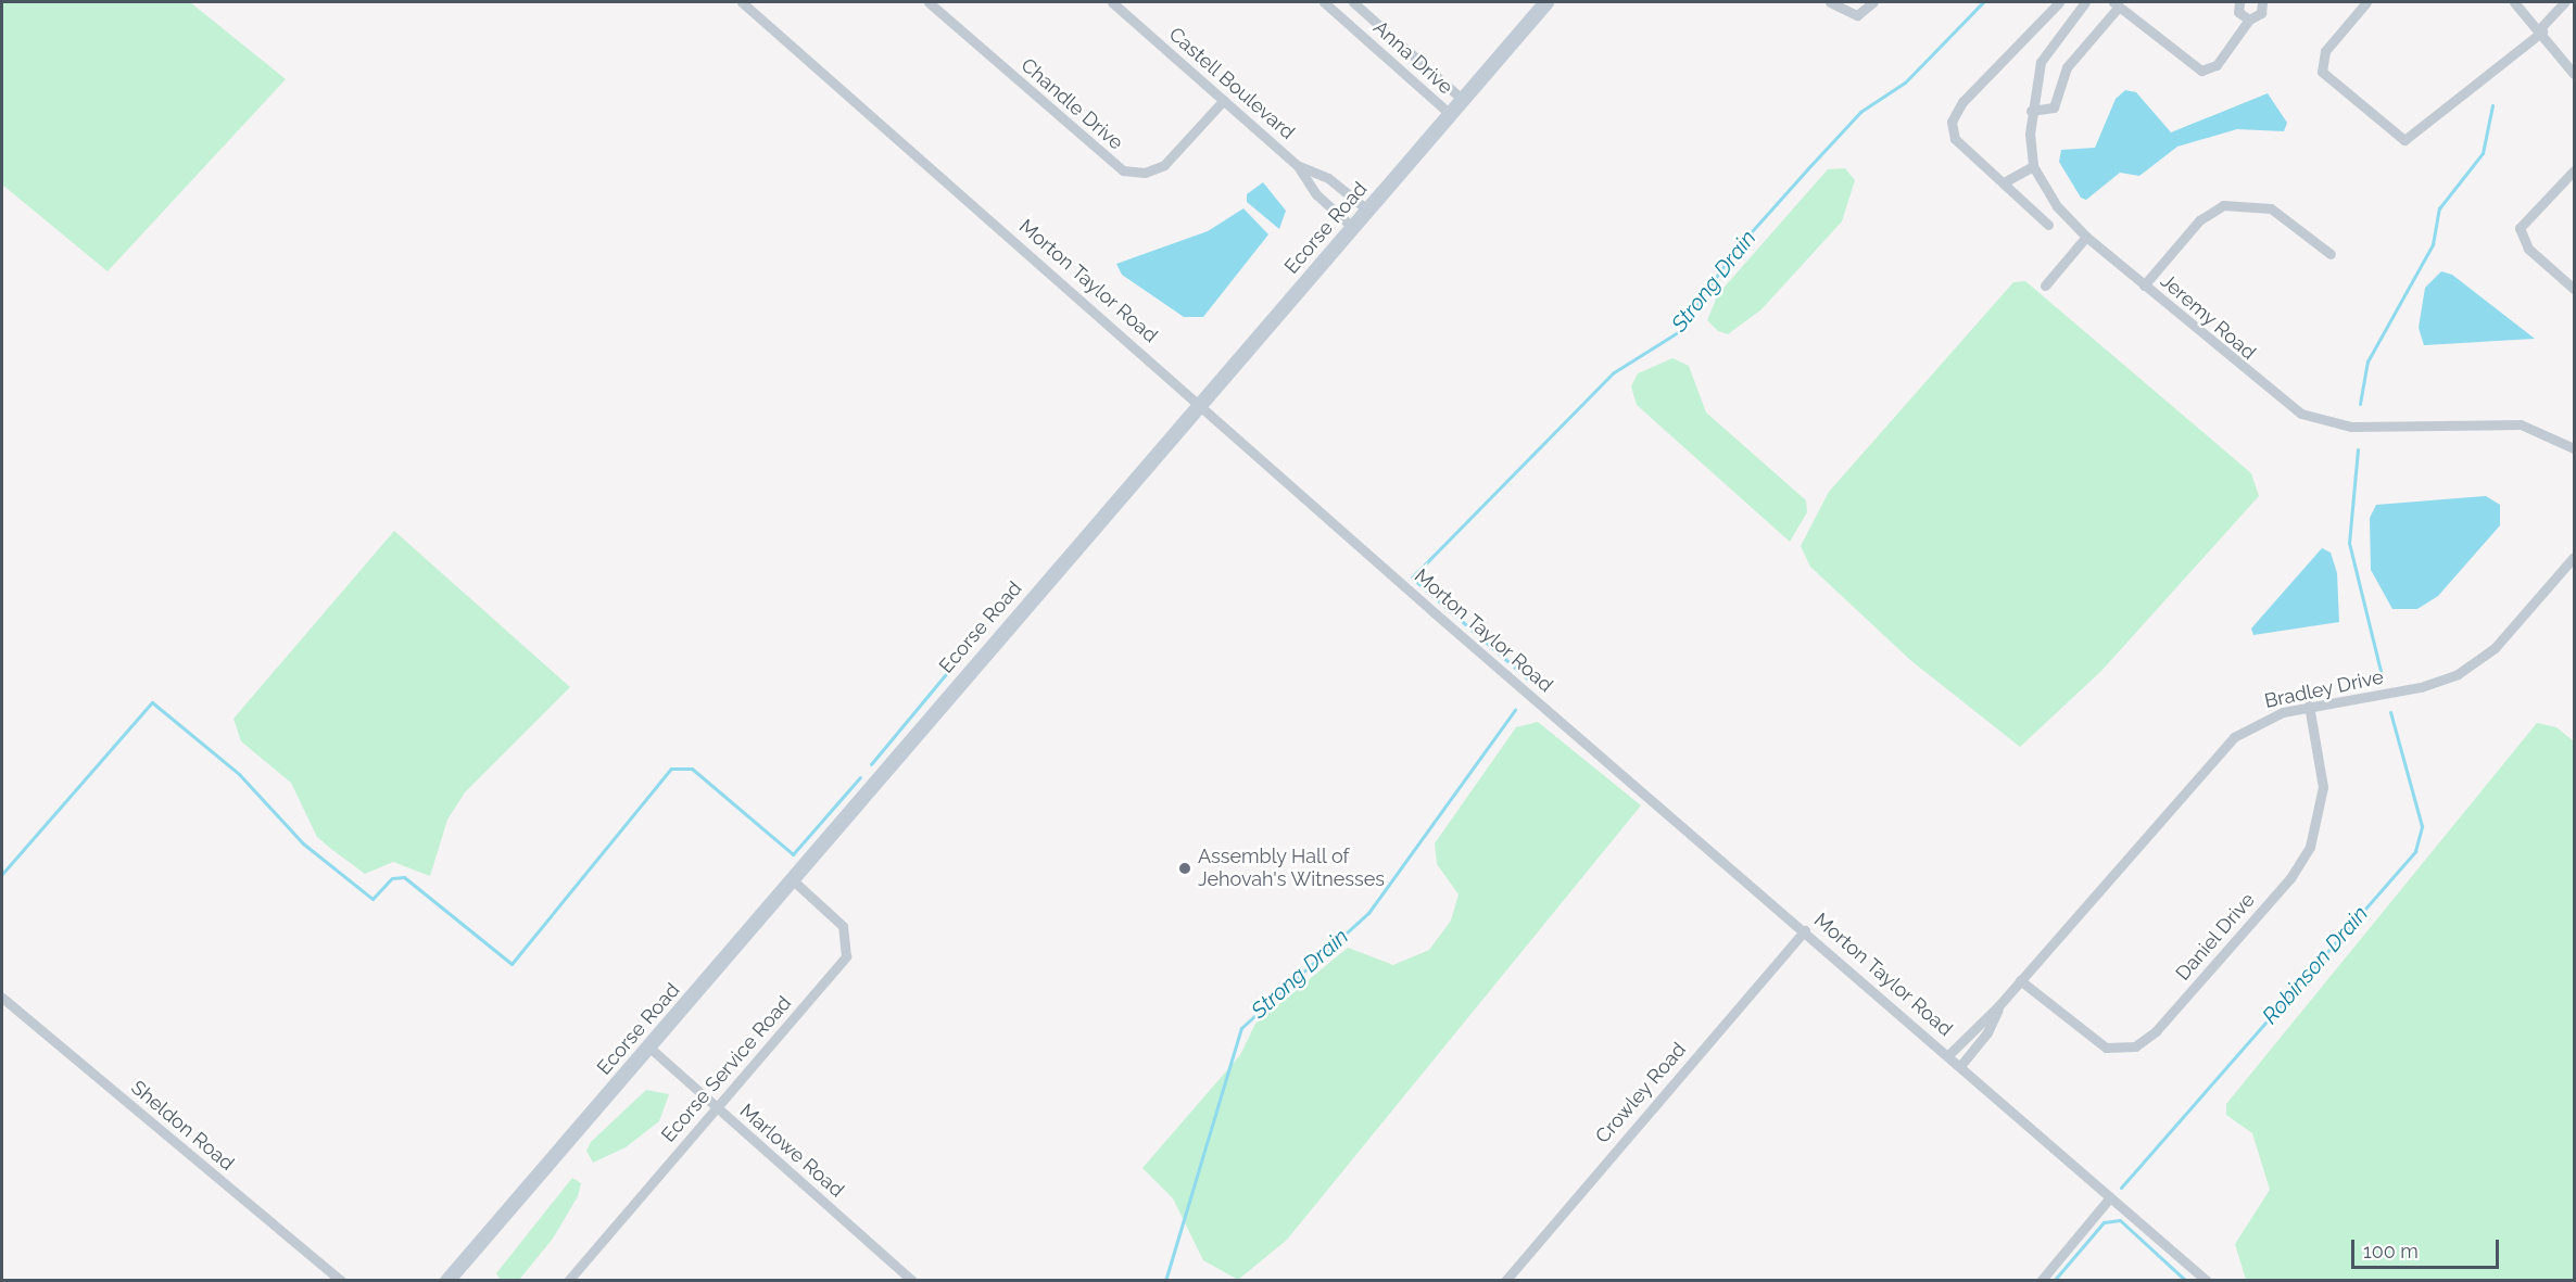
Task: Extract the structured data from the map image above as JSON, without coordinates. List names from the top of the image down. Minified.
{"streets":{"main road":["Ecorse Road"],"street":["Anna Drive","Castell Boulevard","Chandle Drive","Morton Taylor Road","Jeremy Road","Bradley Drive","Daniel Drive","Ecorse Service Road","Crowley Road","Sheldon Road","Marlowe Road"]},"crossings":[["Anna Drive","Ecorse Road"],["Castell Boulevard","Chandle Drive"],["Castell Boulevard","Ecorse Road"],["Ecorse Road","Morton Taylor Road"],["Ecorse Road","Ecorse Service Road"],["Ecorse Road","Marlowe Road"],["Morton Taylor Road","Bradley Drive"],["Morton Taylor Road","Crowley Road"],["Bradley Drive","Daniel Drive"],["Ecorse Service Road","Marlowe Road"]],"water":["Strong Drain","Robinson Drain"],"places":["Assembly Hall of Jehovah's Witnesses"],"scale_bar":"100 m"}
